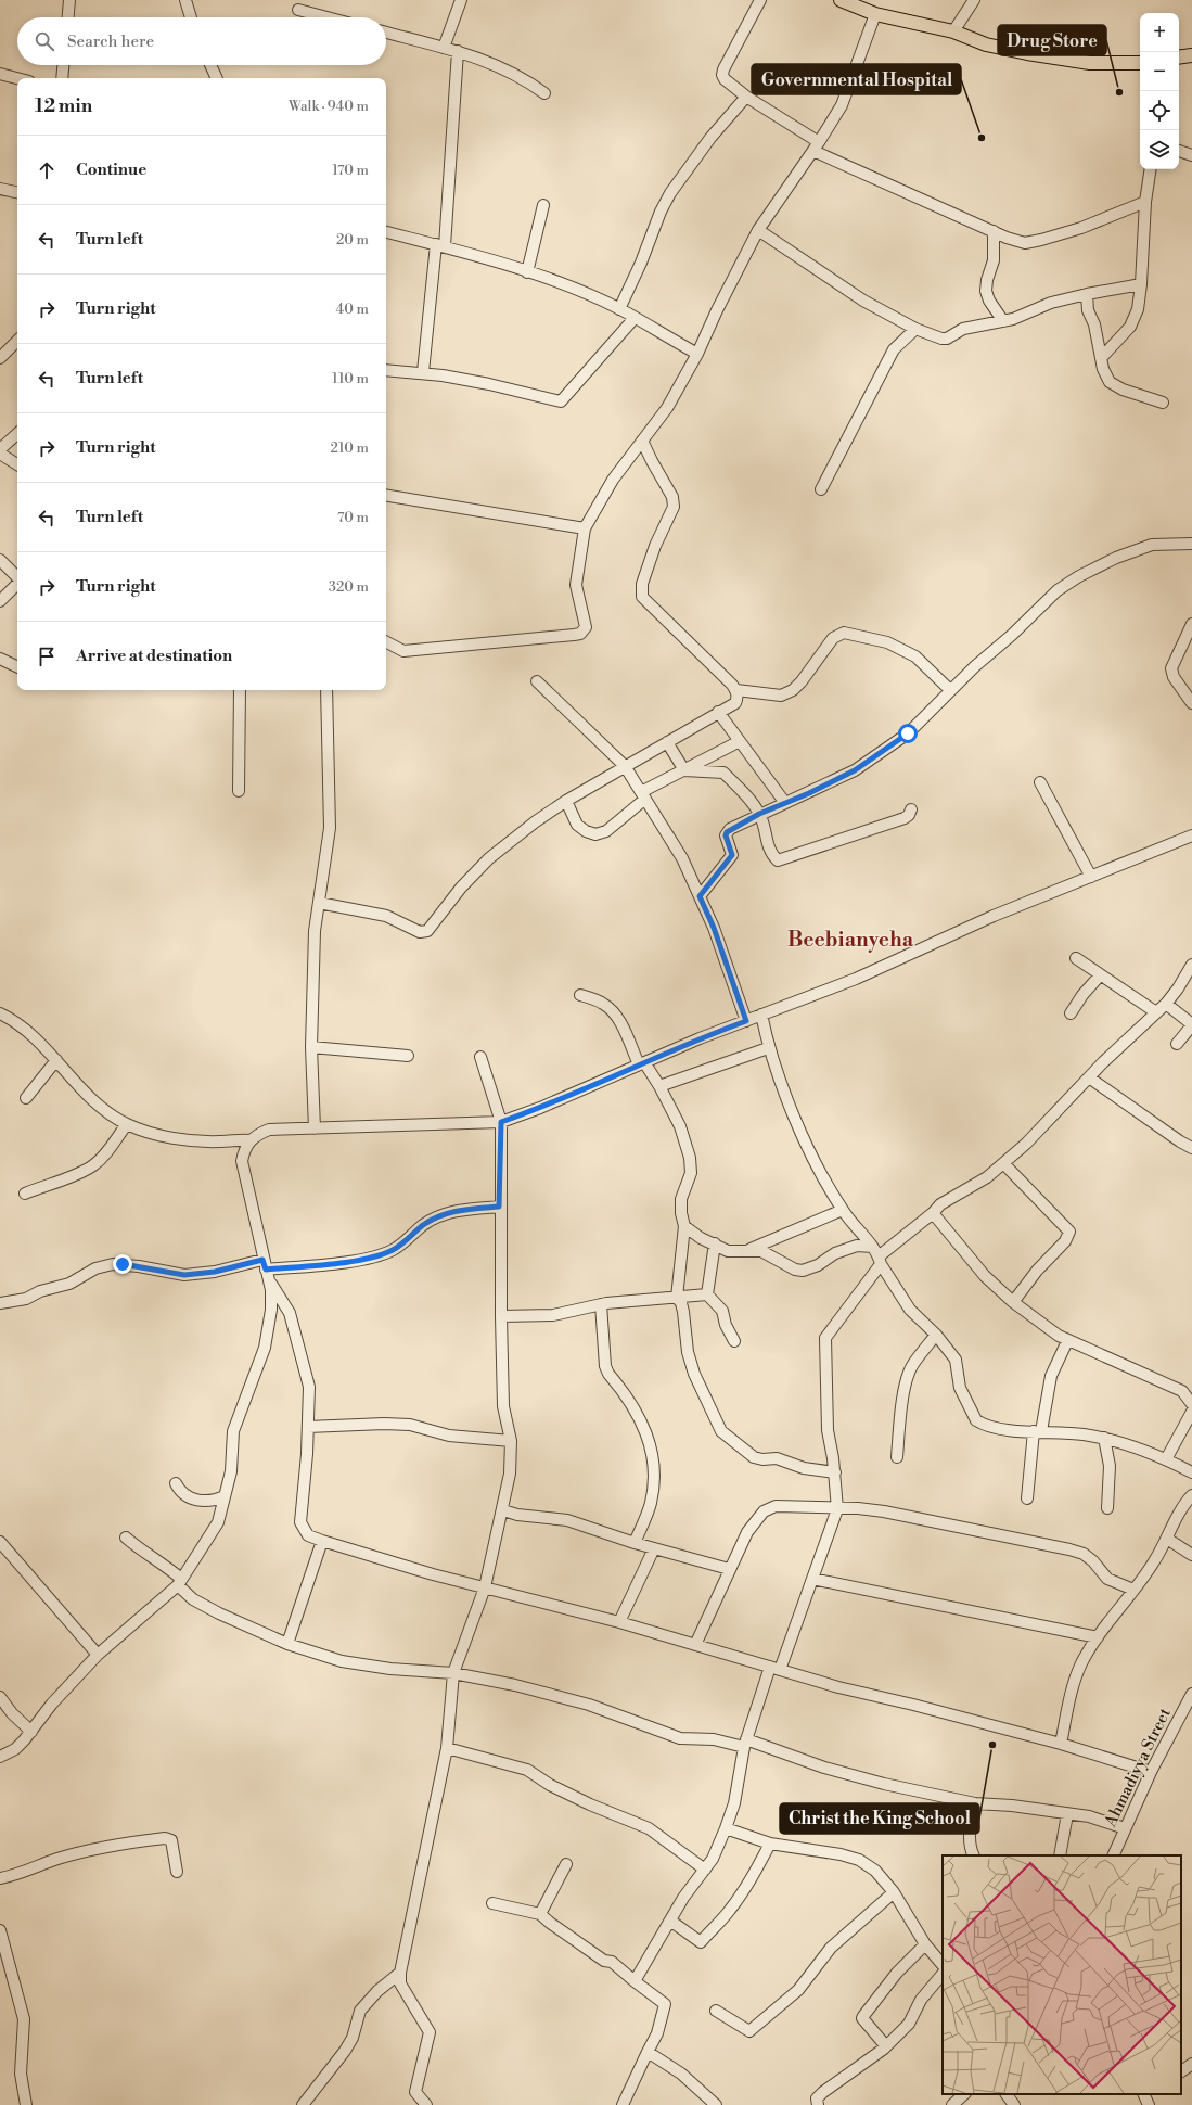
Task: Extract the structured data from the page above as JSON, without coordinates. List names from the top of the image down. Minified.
{"streets":{"street":["Ahmadiyya Street"]},"districts":["Beebianyeha"],"places":["Drug Store","Governmental Hospital","Christ the King School"],"page":{"map_buttons":["+","−"],"search":"Search here","heading":["12 min","Walk · 940 m"],"list":[["Continue","170 m"],["Turn left","20 m"],["Turn right","40 m"],["Turn left","110 m"],["Turn right","210 m"],["Turn left","70 m"],["Turn right","320 m"],"Arrive at destination"]}}
